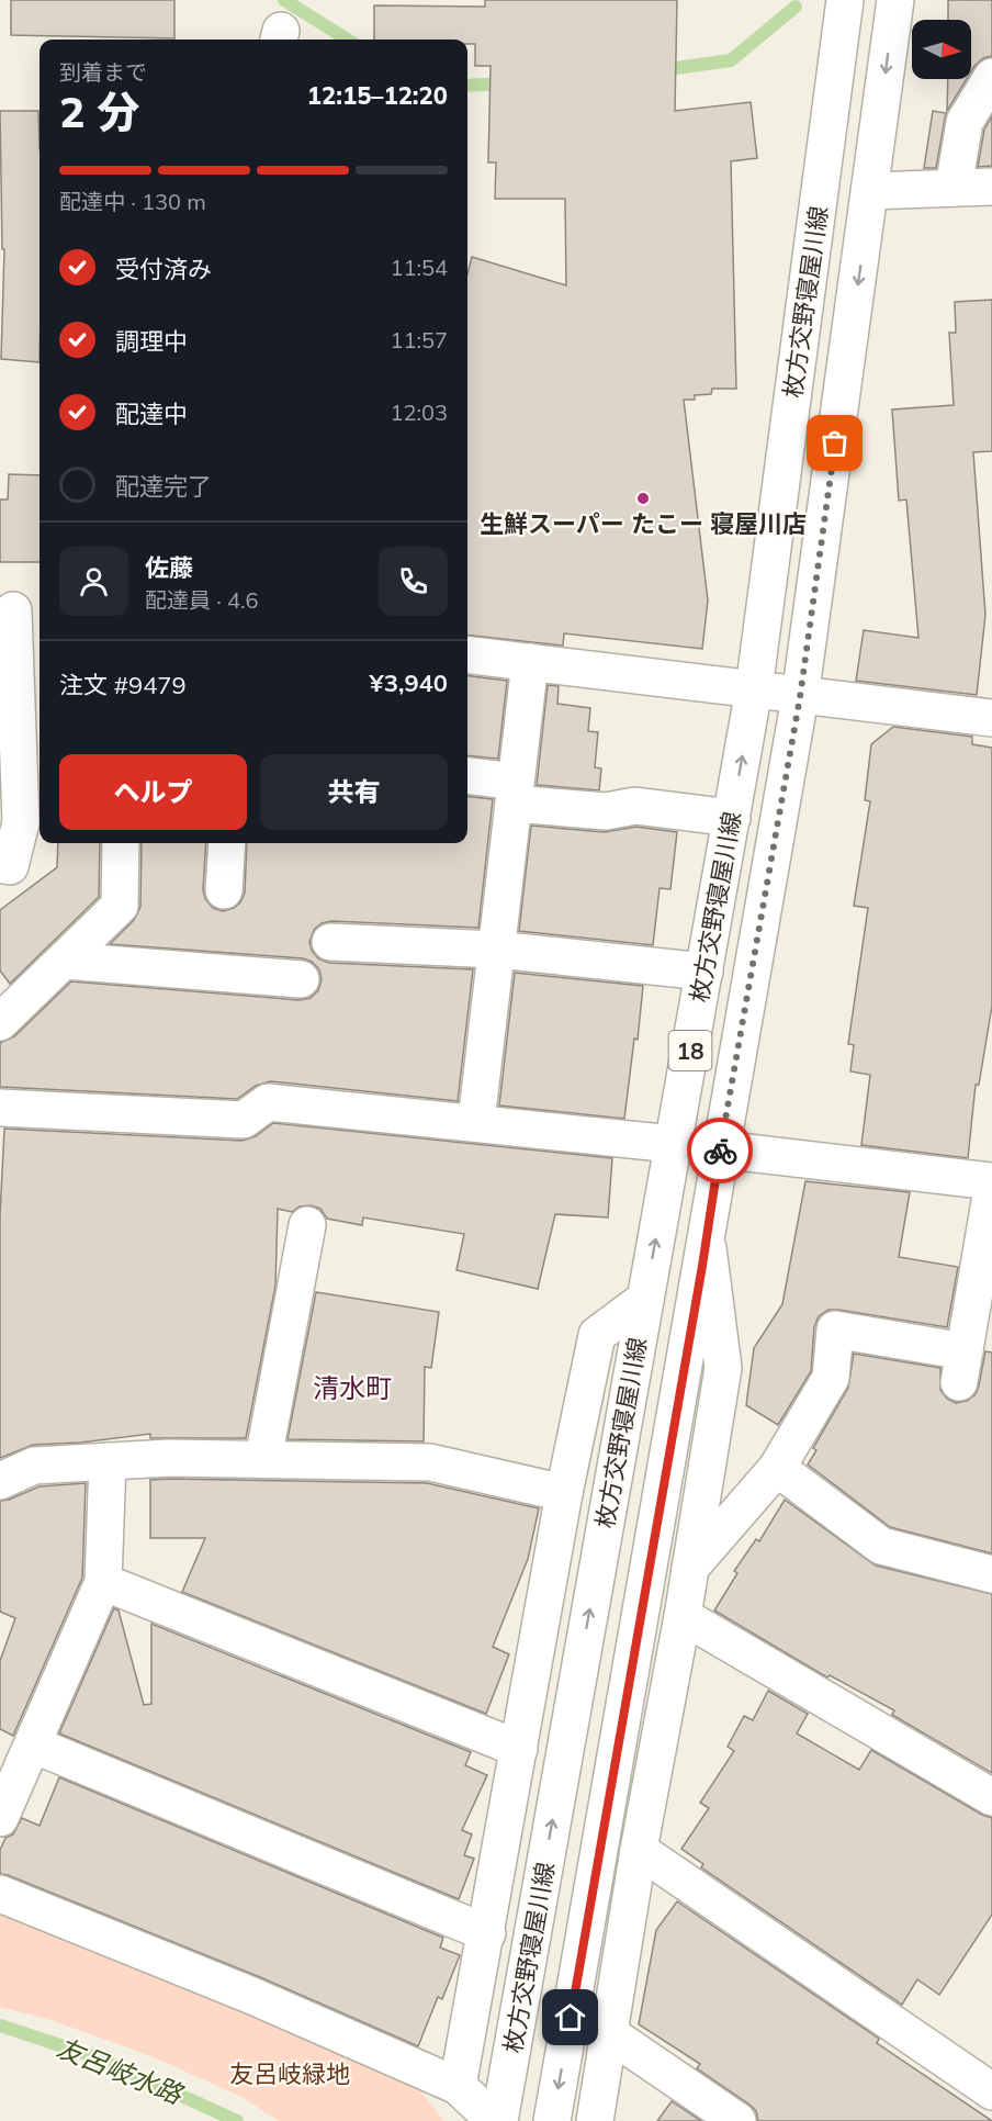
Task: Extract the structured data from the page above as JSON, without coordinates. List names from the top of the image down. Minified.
{"streets":{"street":["枚方交野寝屋川線","18"]},"districts":["清水町"],"water":["友呂岐水路"],"parks":["友呂岐緑地"],"places":["生鮮スーパー たこー 寝屋川店"],"north":"right","page":{"heading":["2 分","到着まで","12:15–12:20"],"panel":["佐藤","配達員 · 4.6","注文 #9479","¥3,940"],"bar":"配達中 · 130 m","list":[["受付済み","11:54"],["調理中","11:57"],["配達中","12:03"],"配達完了"],"buttons":["ヘルプ","共有"]}}
